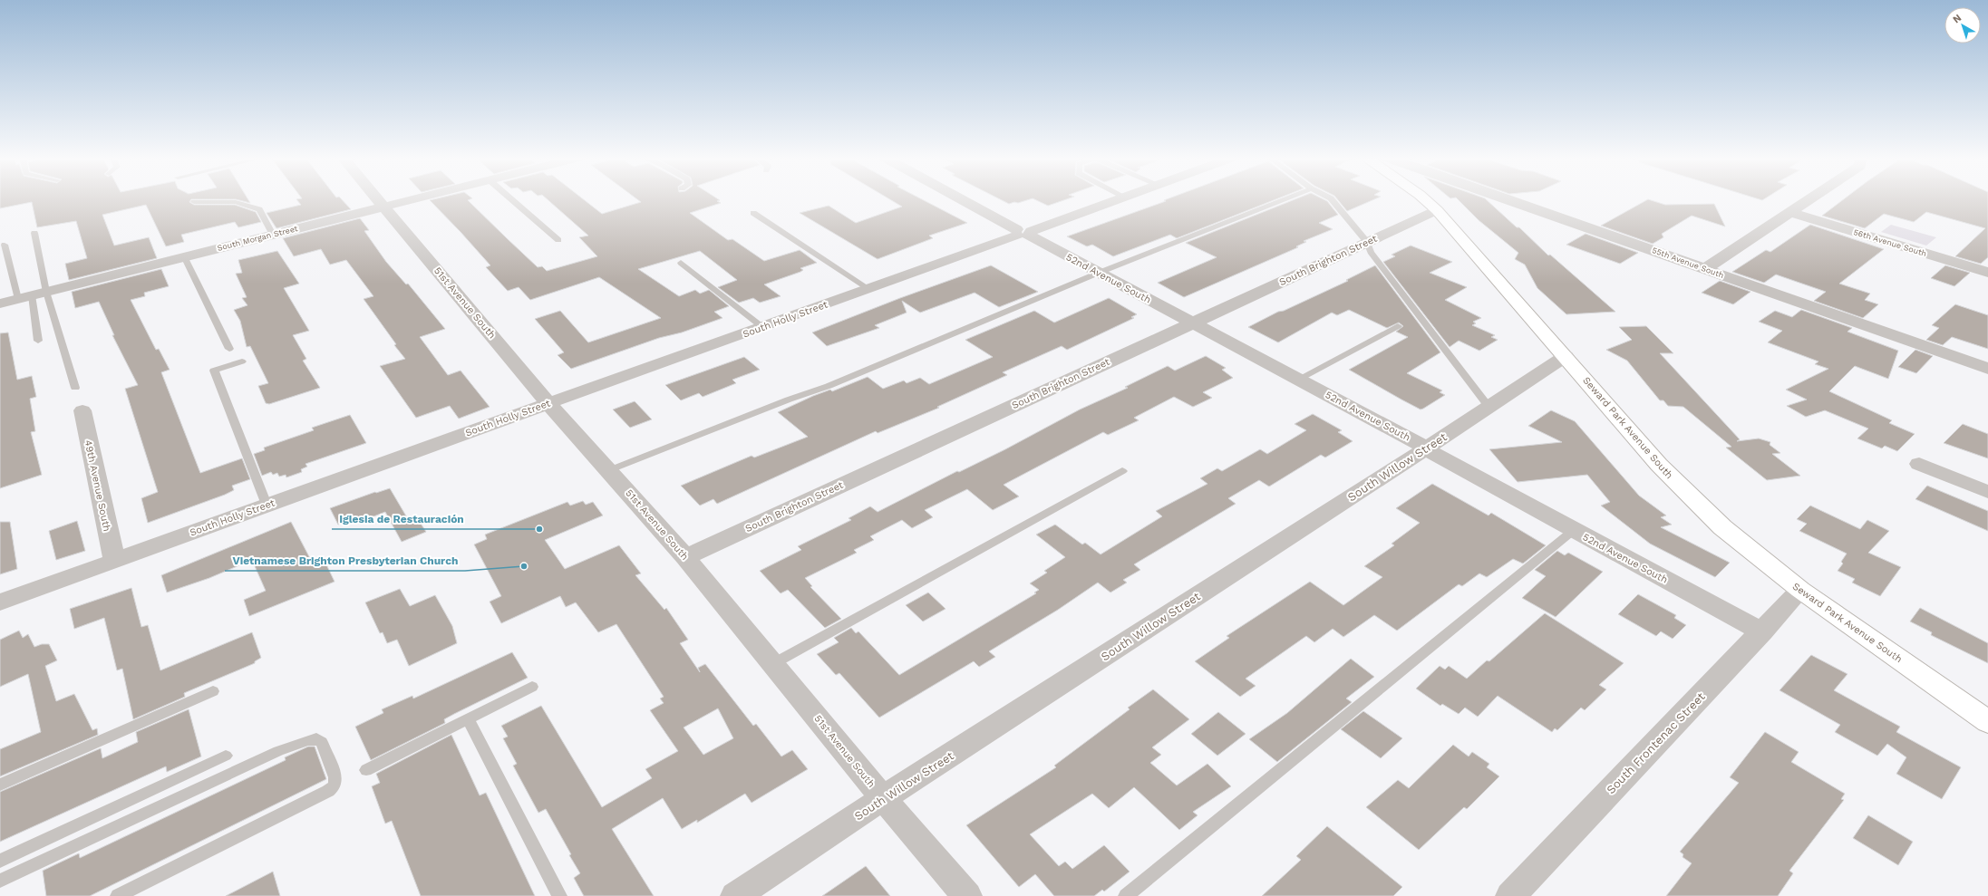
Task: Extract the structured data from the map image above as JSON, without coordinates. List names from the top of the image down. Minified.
{"streets":{"main road":["Seward Park Avenue South"],"street":["South Morgan Street","56th Avenue South","South Brighton Street","55th Avenue South","52nd Avenue South","51st Avenue South","South Holly Street","South Willow Street","49th Avenue South","South Frontenac Street"]},"crossings":[["South Morgan Street","51st Avenue South"],["South Brighton Street","52nd Avenue South"],["South Brighton Street","51st Avenue South"],["South Brighton Street","Seward Park Avenue South"],["52nd Avenue South","South Holly Street"],["52nd Avenue South","South Willow Street"],["52nd Avenue South","South Frontenac Street"],["51st Avenue South","South Holly Street"],["51st Avenue South","South Willow Street"],["South Holly Street","49th Avenue South"],["Seward Park Avenue South","South Willow Street"],["Seward Park Avenue South","South Frontenac Street"]],"places":["Iglesia de Restauración","Vietnamese Brighton Presbyterian Church"],"north":"top left"}
